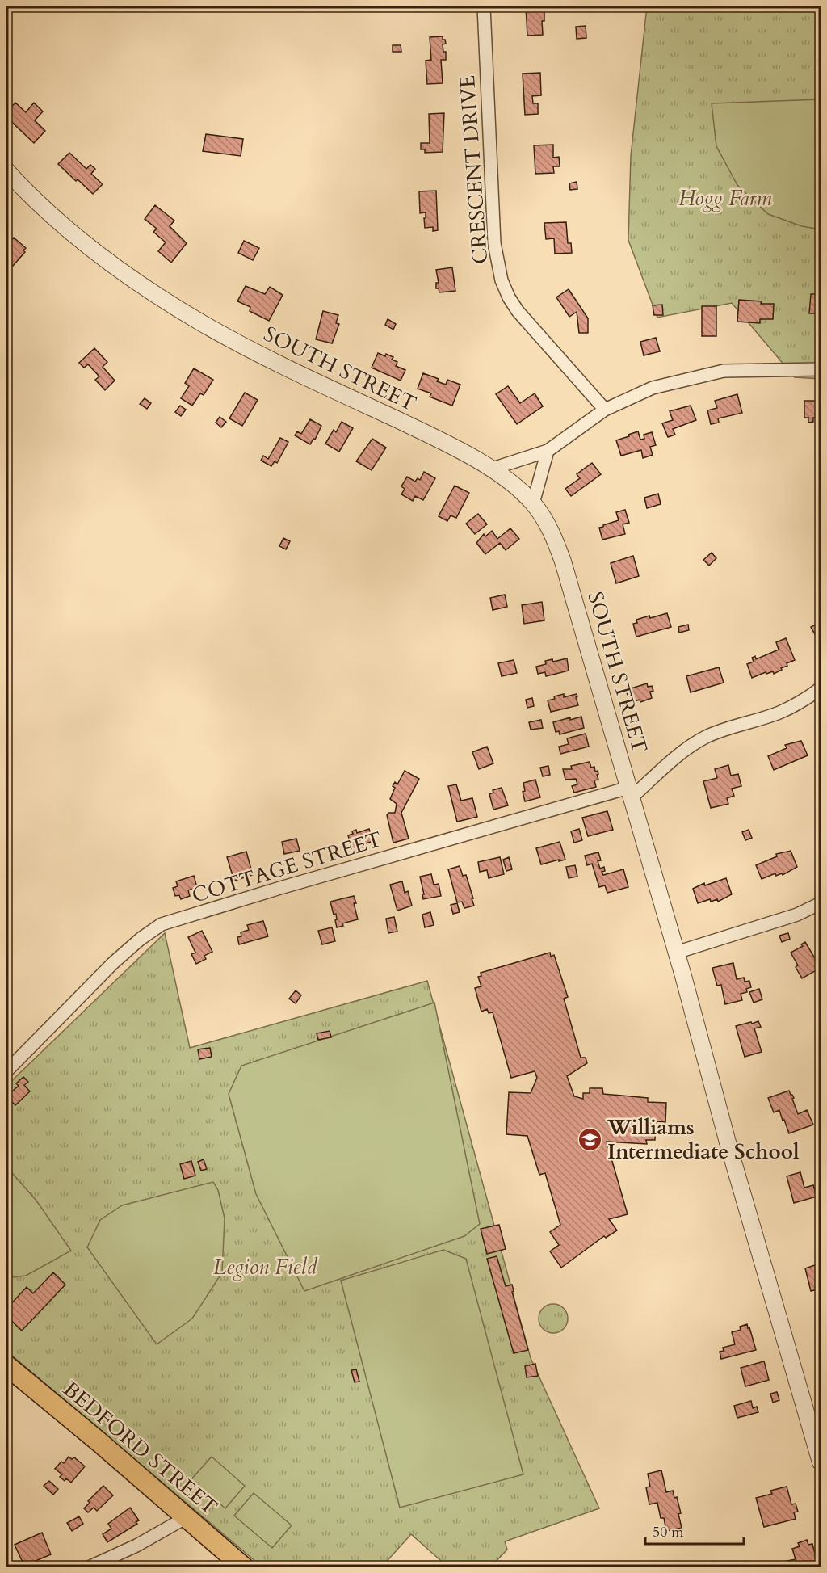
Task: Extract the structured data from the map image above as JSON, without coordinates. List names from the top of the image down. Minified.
{"streets":{"main road":["BEDFORD STREET"],"street":["CRESCENT DRIVE","SOUTH STREET","COTTAGE STREET"]},"crossings":[["SOUTH STREET","COTTAGE STREET"]],"parks":["Hogg Farm","Legion Field"],"places":{"school or university":["Williams Intermediate School"]},"scale_bar":"50 m"}
